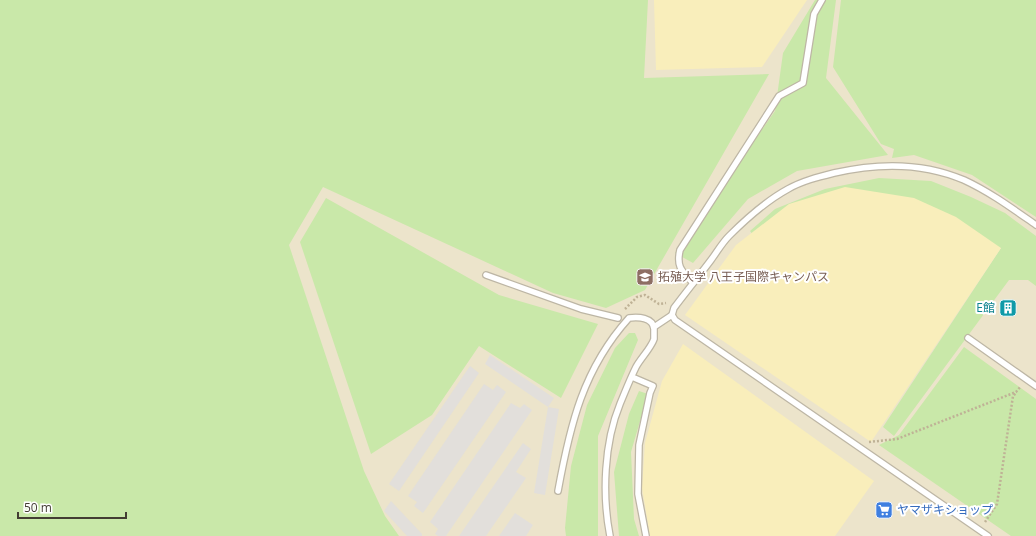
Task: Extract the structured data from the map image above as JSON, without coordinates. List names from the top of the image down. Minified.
{"places":{"school or university":["拓殖大学 八王子国際キャンパス"],"building":["E館"],"supermarket":["ヤマザキショップ"]},"scale_bar":"50 m"}
